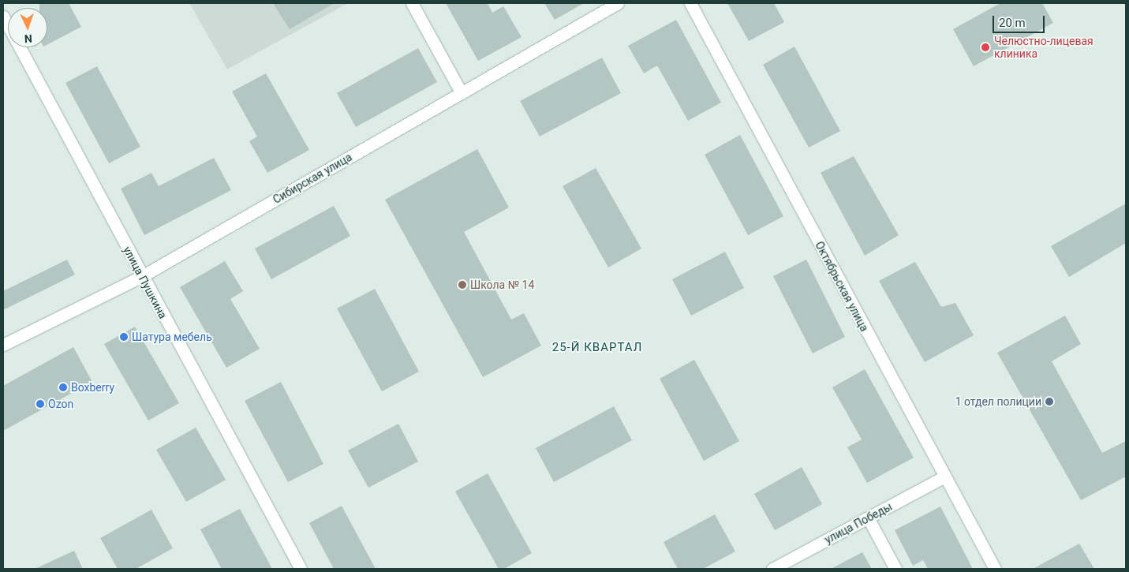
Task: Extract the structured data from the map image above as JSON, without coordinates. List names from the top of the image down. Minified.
{"streets":{"street":["Сибирская улица","улица Пушкина","Октябрьская улица","улица Победы"]},"crossings":[["Сибирская улица","улица Пушкина"],["Октябрьская улица","улица Победы"]],"districts":["25-Й КВАРТАЛ"],"places":["Челюстно-лицевая клиника","Школа № 14","Шатура мебель","Boxberry","1 отдел полиции","Ozon"],"scale_bar":"20 m","north":"bottom"}
